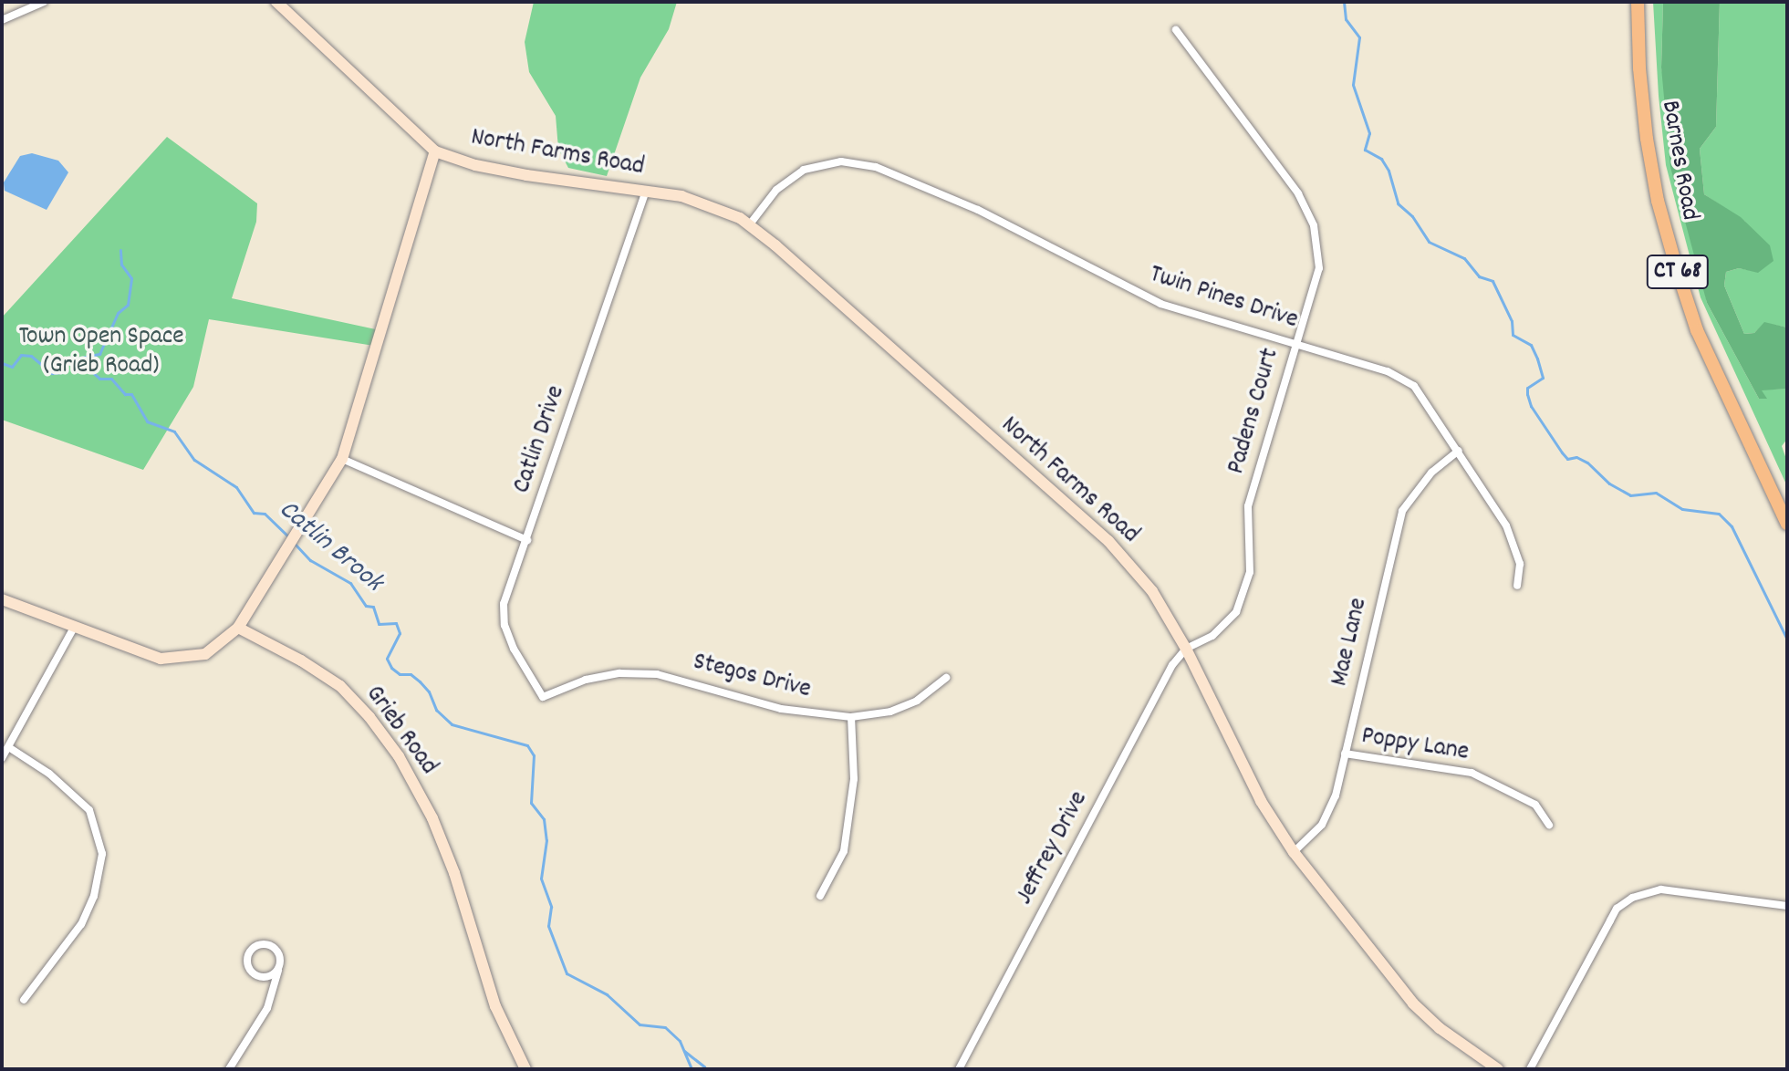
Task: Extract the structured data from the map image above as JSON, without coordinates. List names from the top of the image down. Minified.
{"streets":{"main road":["North Farms Road","Barnes Road","CT 68","Grieb Road"],"street":["Twin Pines Drive","Padens Court","Catlin Drive","Mae Lane","Stegos Drive","Poppy Lane","Jeffrey Drive"]},"crossings":[["North Farms Road","Twin Pines Drive"],["North Farms Road","Padens Court"],["North Farms Road","Catlin Drive"],["North Farms Road","Mae Lane"],["North Farms Road","Jeffrey Drive"],["Twin Pines Drive","Padens Court"],["Twin Pines Drive","Mae Lane"],["Padens Court","Jeffrey Drive"],["Catlin Drive","Stegos Drive"],["Mae Lane","Poppy Lane"]],"water":["Catlin Brook"],"parks":["Town Open Space (Grieb Road)"]}
